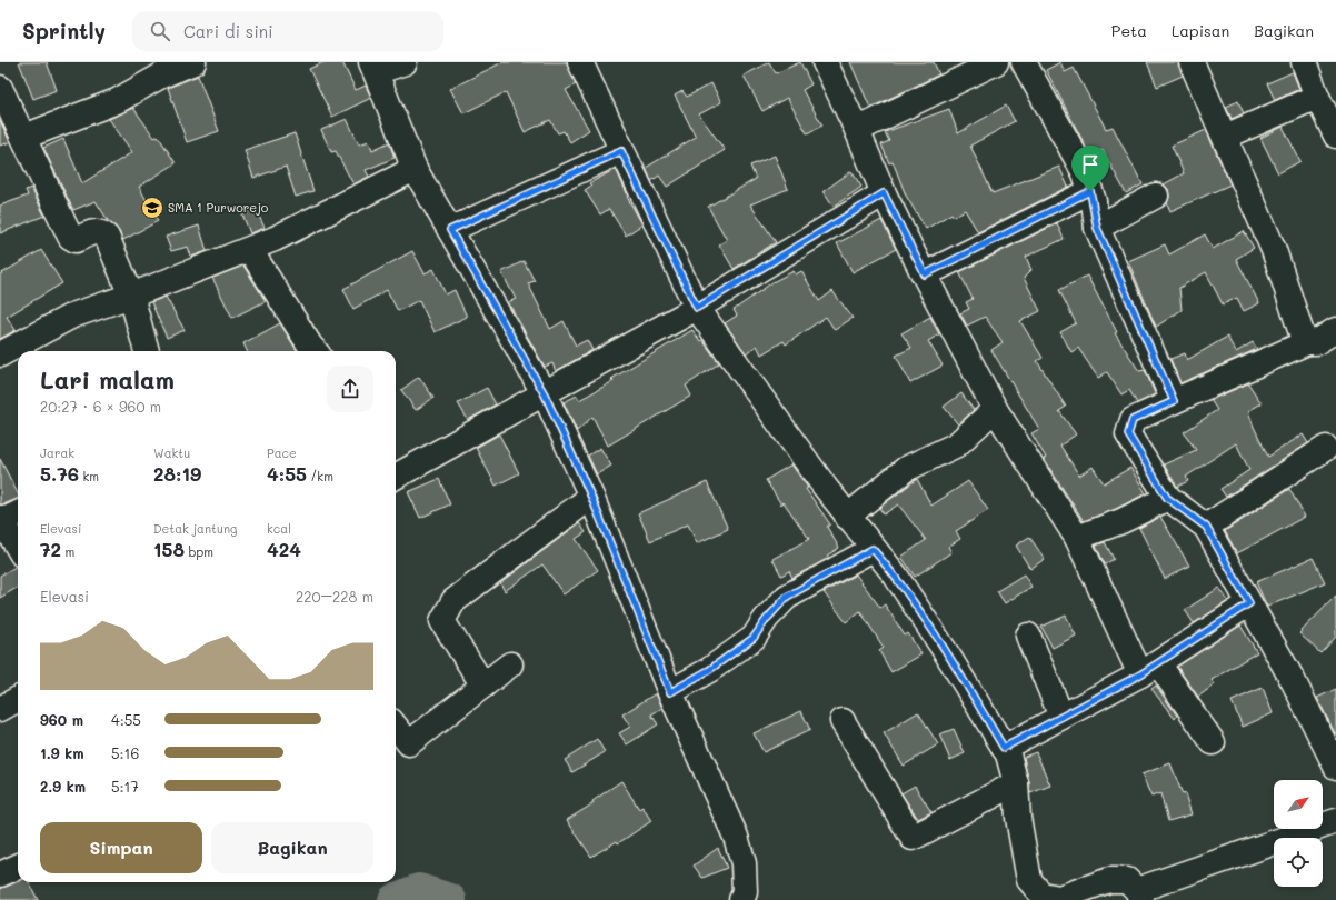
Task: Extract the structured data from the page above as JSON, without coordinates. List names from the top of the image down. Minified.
{"places":{"school or university":["SMA 1 Purworejo"]},"north":"top right","page":{"header":"Sprintly","search":"Cari di sini","nav":["Peta","Lapisan","Bagikan"],"heading":["Lari malam","20:27 · 6 × 960 m"],"stats":[["Jarak","5.76 km"],["Waktu","28:19"],["Pace","4:55 /km"],["Elevasi","72 m"],["Detak jantung","158 bpm"],["kcal","424"]],"chart":["Elevasi","220–228 m"],"list":[{"name":"960 m","note":"4:55"},{"name":"1.9 km","note":"5:16"},{"name":"2.9 km","note":"5:17"}],"buttons":["Simpan","Bagikan"]}}
